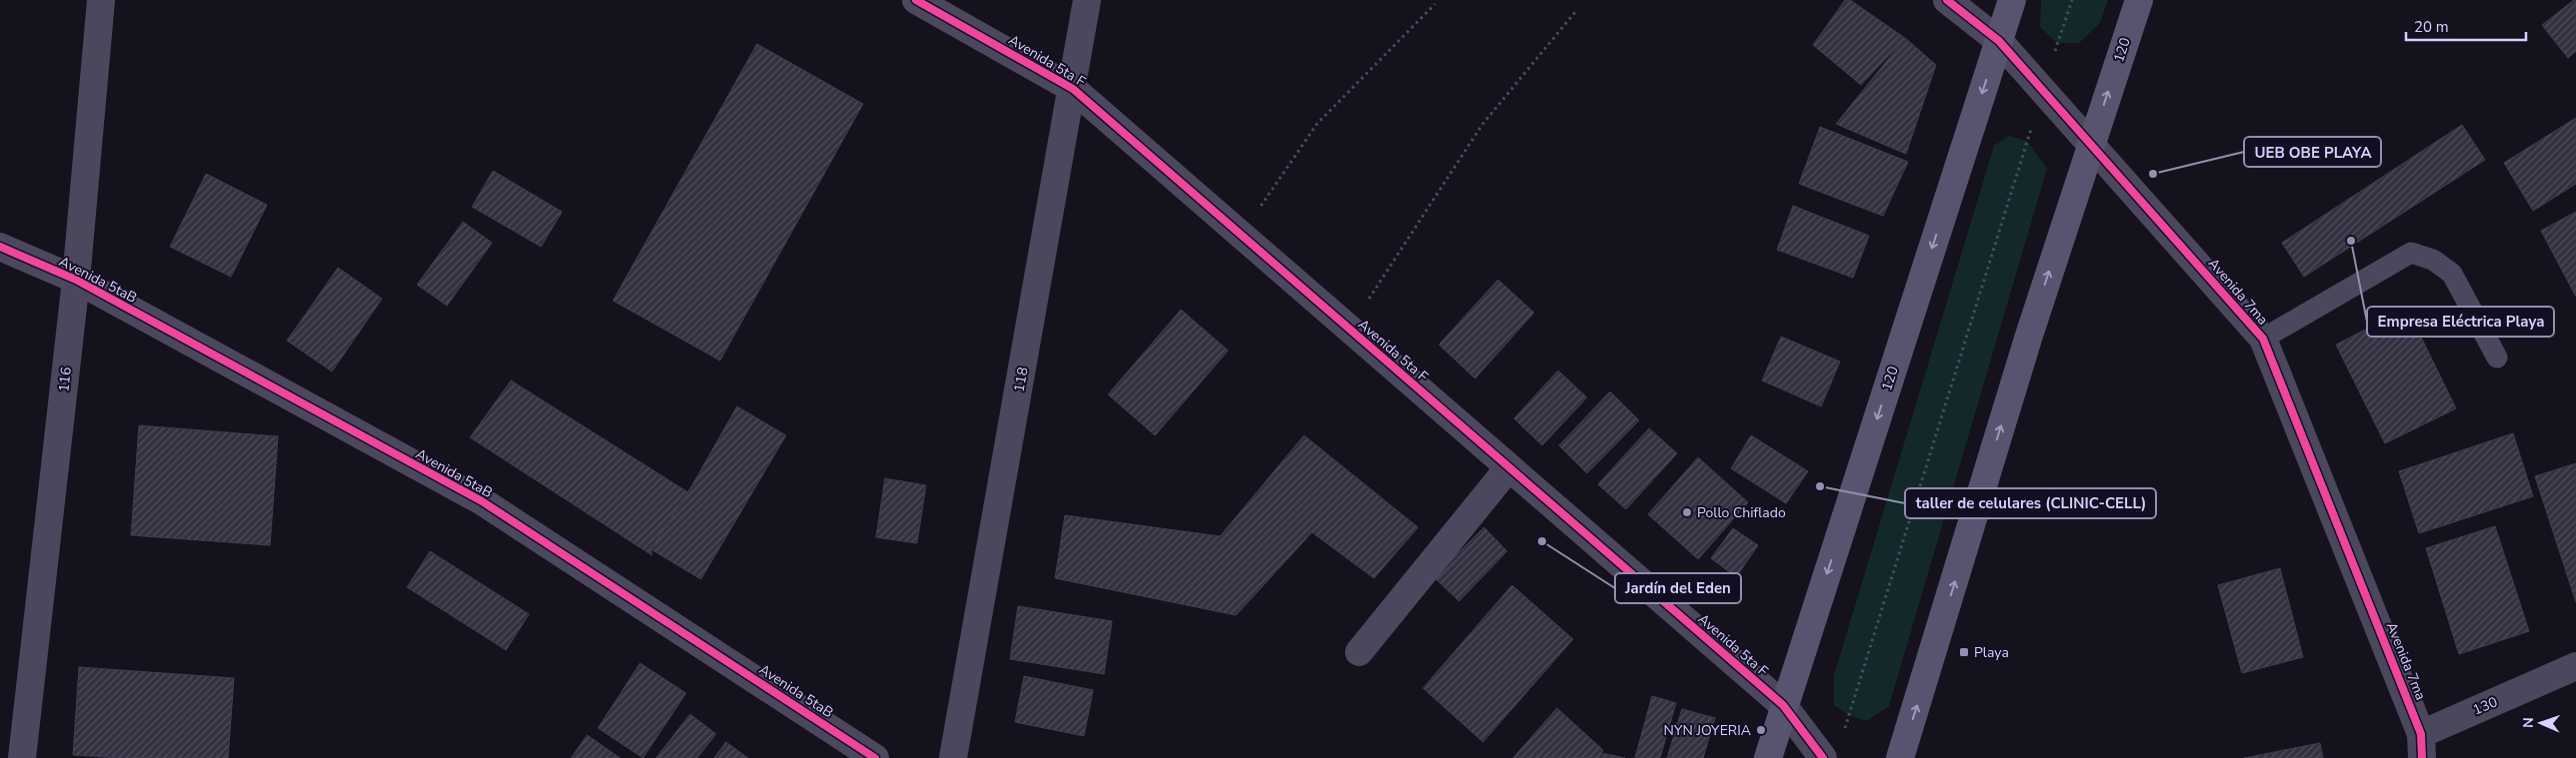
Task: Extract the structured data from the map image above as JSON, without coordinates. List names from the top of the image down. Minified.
{"streets":{"main road":["120"],"street":["Avenida 5ta F","Avenida 5taB","Avenida 7ma","116","118","130"]},"crossings":[["120","Avenida 5ta F"],["120","Avenida 7ma"],["Avenida 5ta F","118"],["Avenida 5taB","116"],["Avenida 7ma","130"]],"places":{"other":["UEB OBE PLAYA","Empresa Eléctrica Playa","taller de celulares (CLINIC-CELL)","Pollo Chiflado","Jardín del Eden","NYN JOYERIA"],"transit":["Playa"]},"scale_bar":"20 m","north":"left"}
